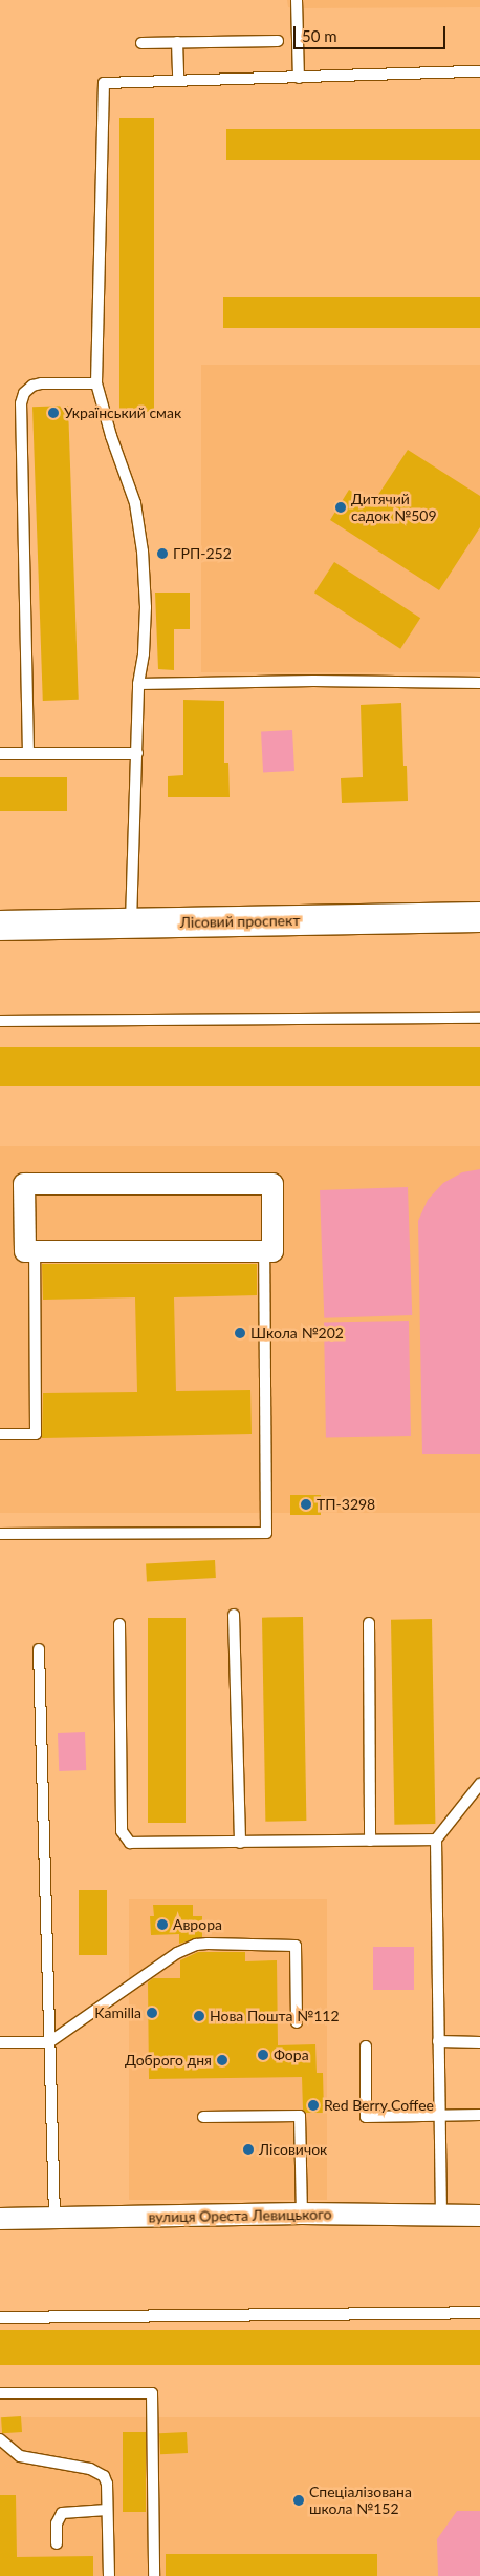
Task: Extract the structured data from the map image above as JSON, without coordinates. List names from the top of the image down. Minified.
{"streets":{"street":["Лісовий проспект","вулиця Ореста Левицького"]},"places":["Український смак","Дитячий садок №509","ГРП-252","Школа №202","ТП-3298","Аврора","Kamilla","Нова Пошта №112","Фора","Доброго дня","Red Berry Coffee","Лісовичок","Спеціалізована школа №152"],"scale_bar":"50 m"}
